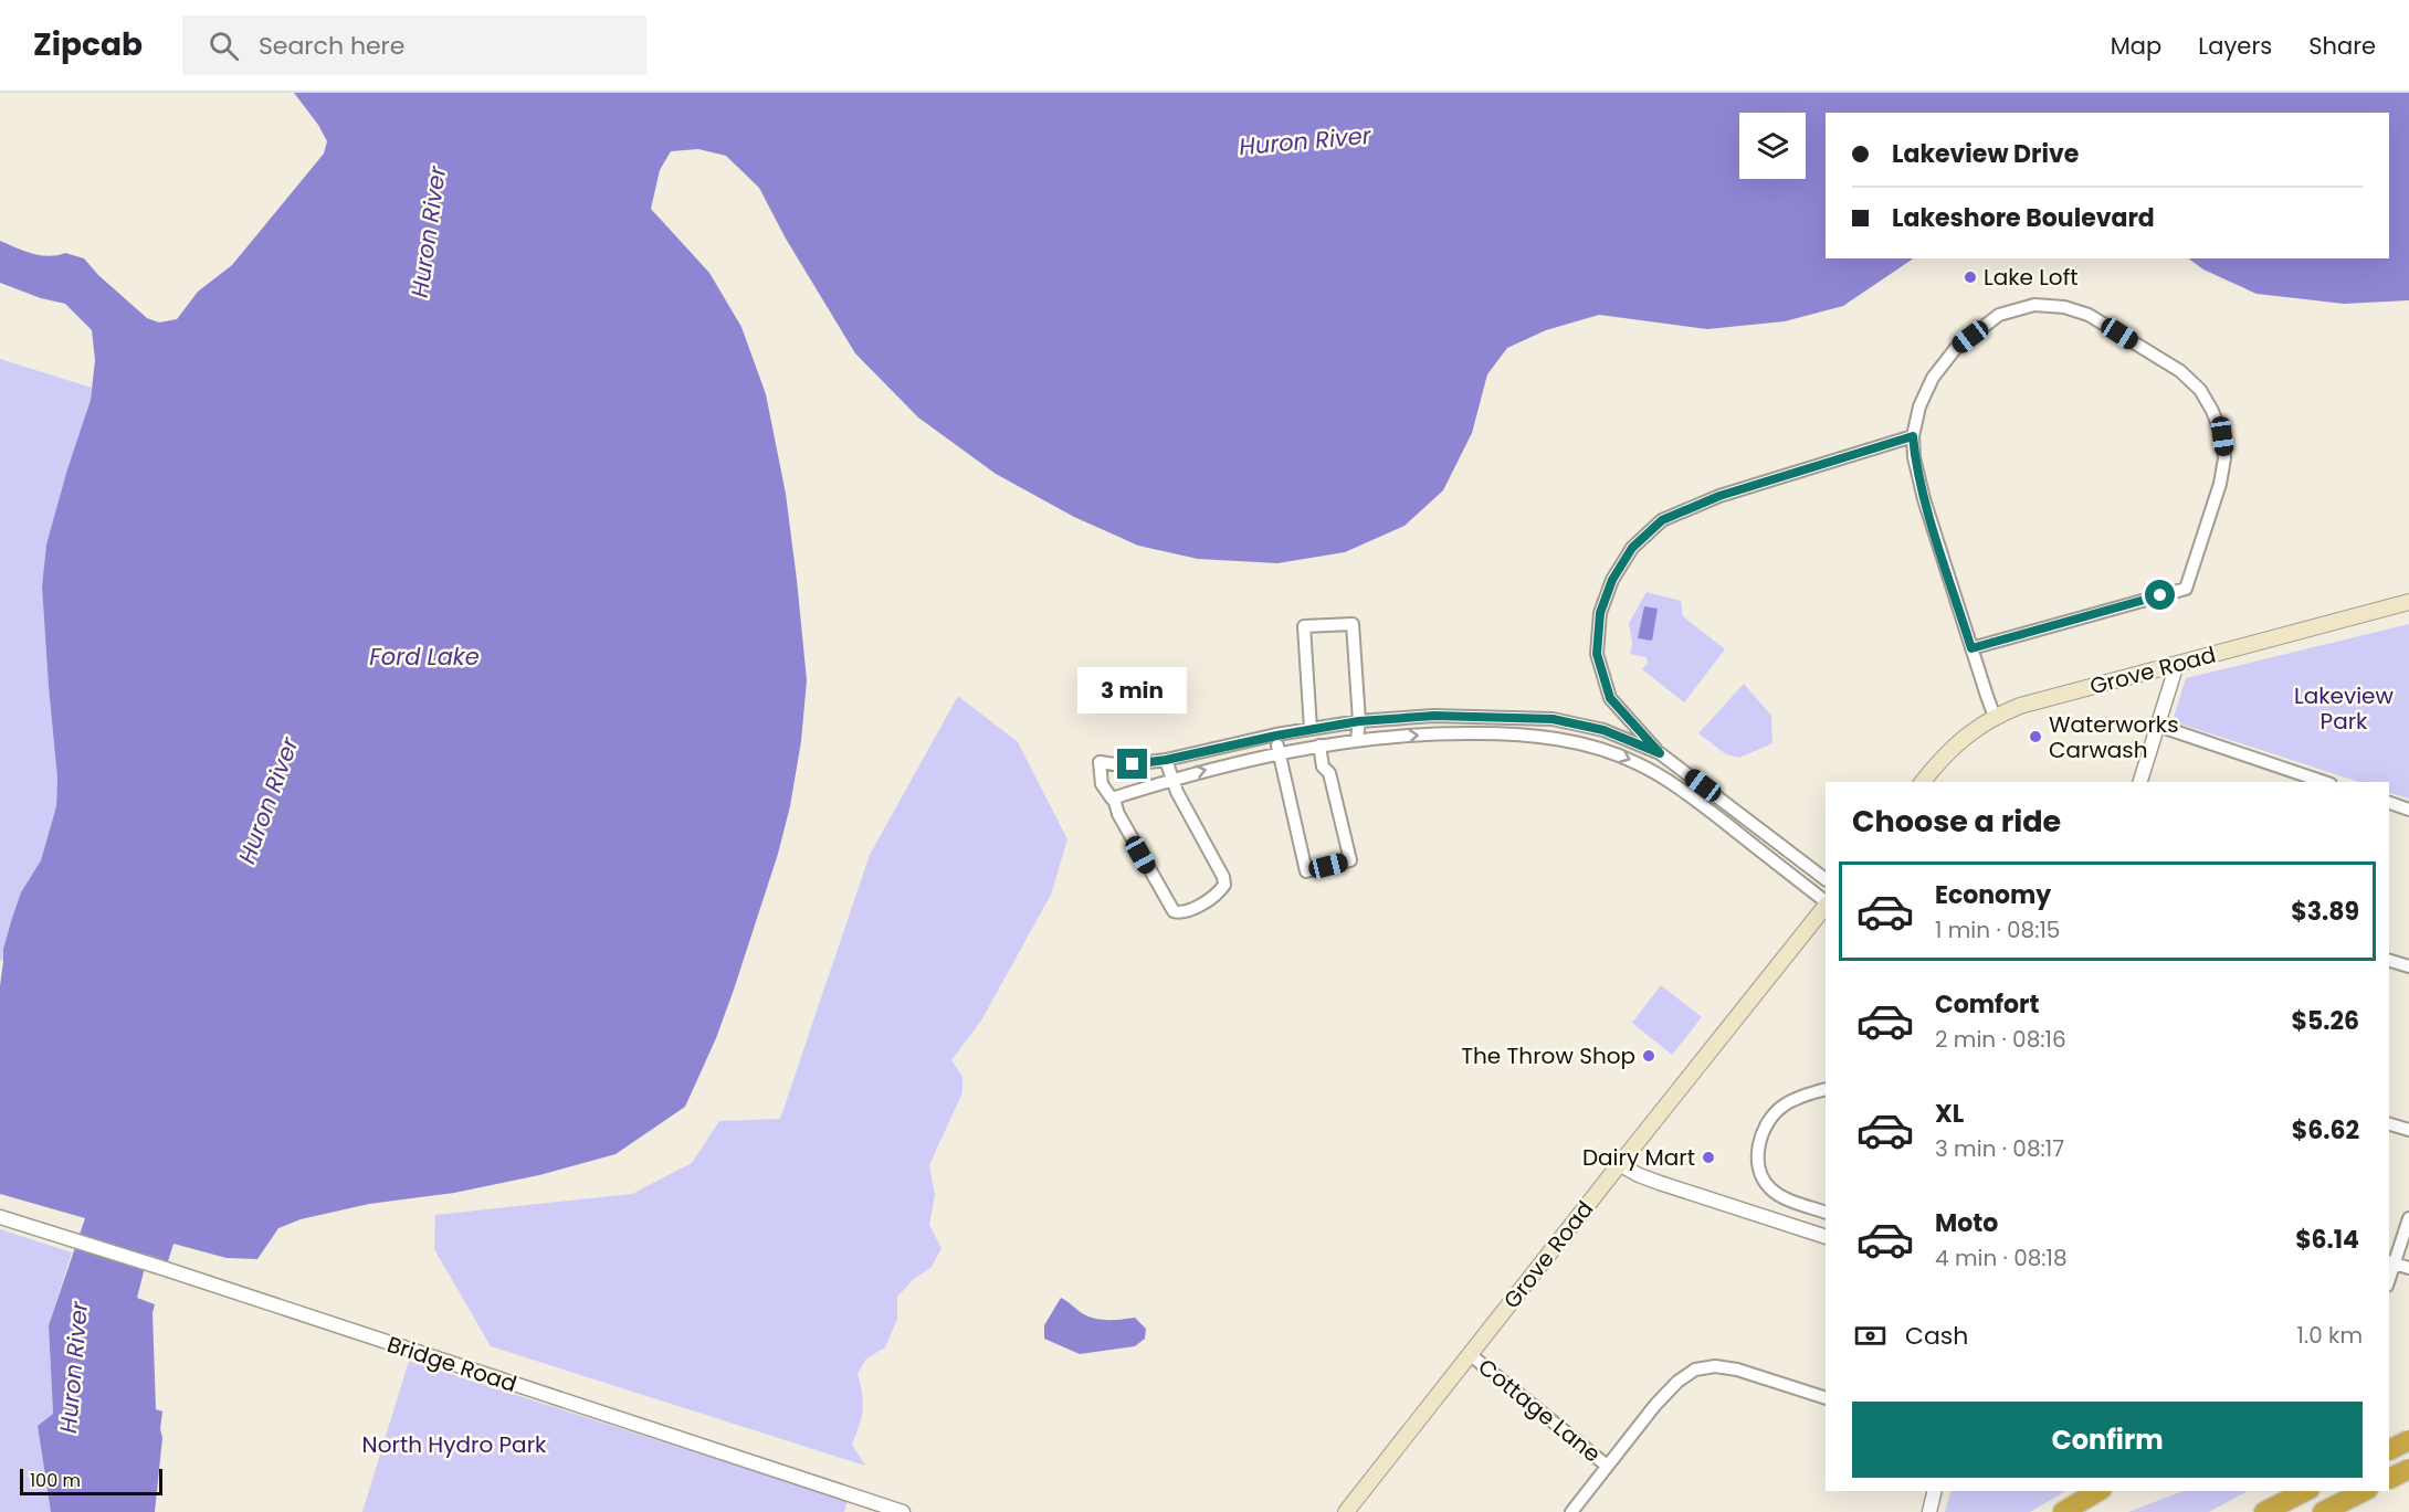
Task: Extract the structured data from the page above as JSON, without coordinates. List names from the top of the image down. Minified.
{"streets":{"main road":["Grove Road"],"street":["Bridge Road","Cottage Lane"]},"crossings":[["Grove Road","Cottage Lane"]],"water":["Huron River","Ford Lake"],"parks":["Lakeview Park","North Hydro Park"],"places":["Lake Loft","Waterworks Carwash","The Throw Shop","Dairy Mart"],"scale_bar":"100 m","page":{"header":"Zipcab","search":"Search here","nav":["Map","Layers","Share"],"banner":["Lakeview Drive","Lakeshore Boulevard"],"bubble":"3 min","heading":"Choose a ride","list":[{"name":"Economy","note":"1 min · 08:15","value":"$3.89"},{"name":"Comfort","note":"2 min · 08:16","value":"$5.26"},{"name":"XL","note":"3 min · 08:17","value":"$6.62"},{"name":"Moto","note":"4 min · 08:18","value":"$6.14"}],"pay":["Cash","1.0 km"],"buttons":"Confirm","scale":"100 m"}}
